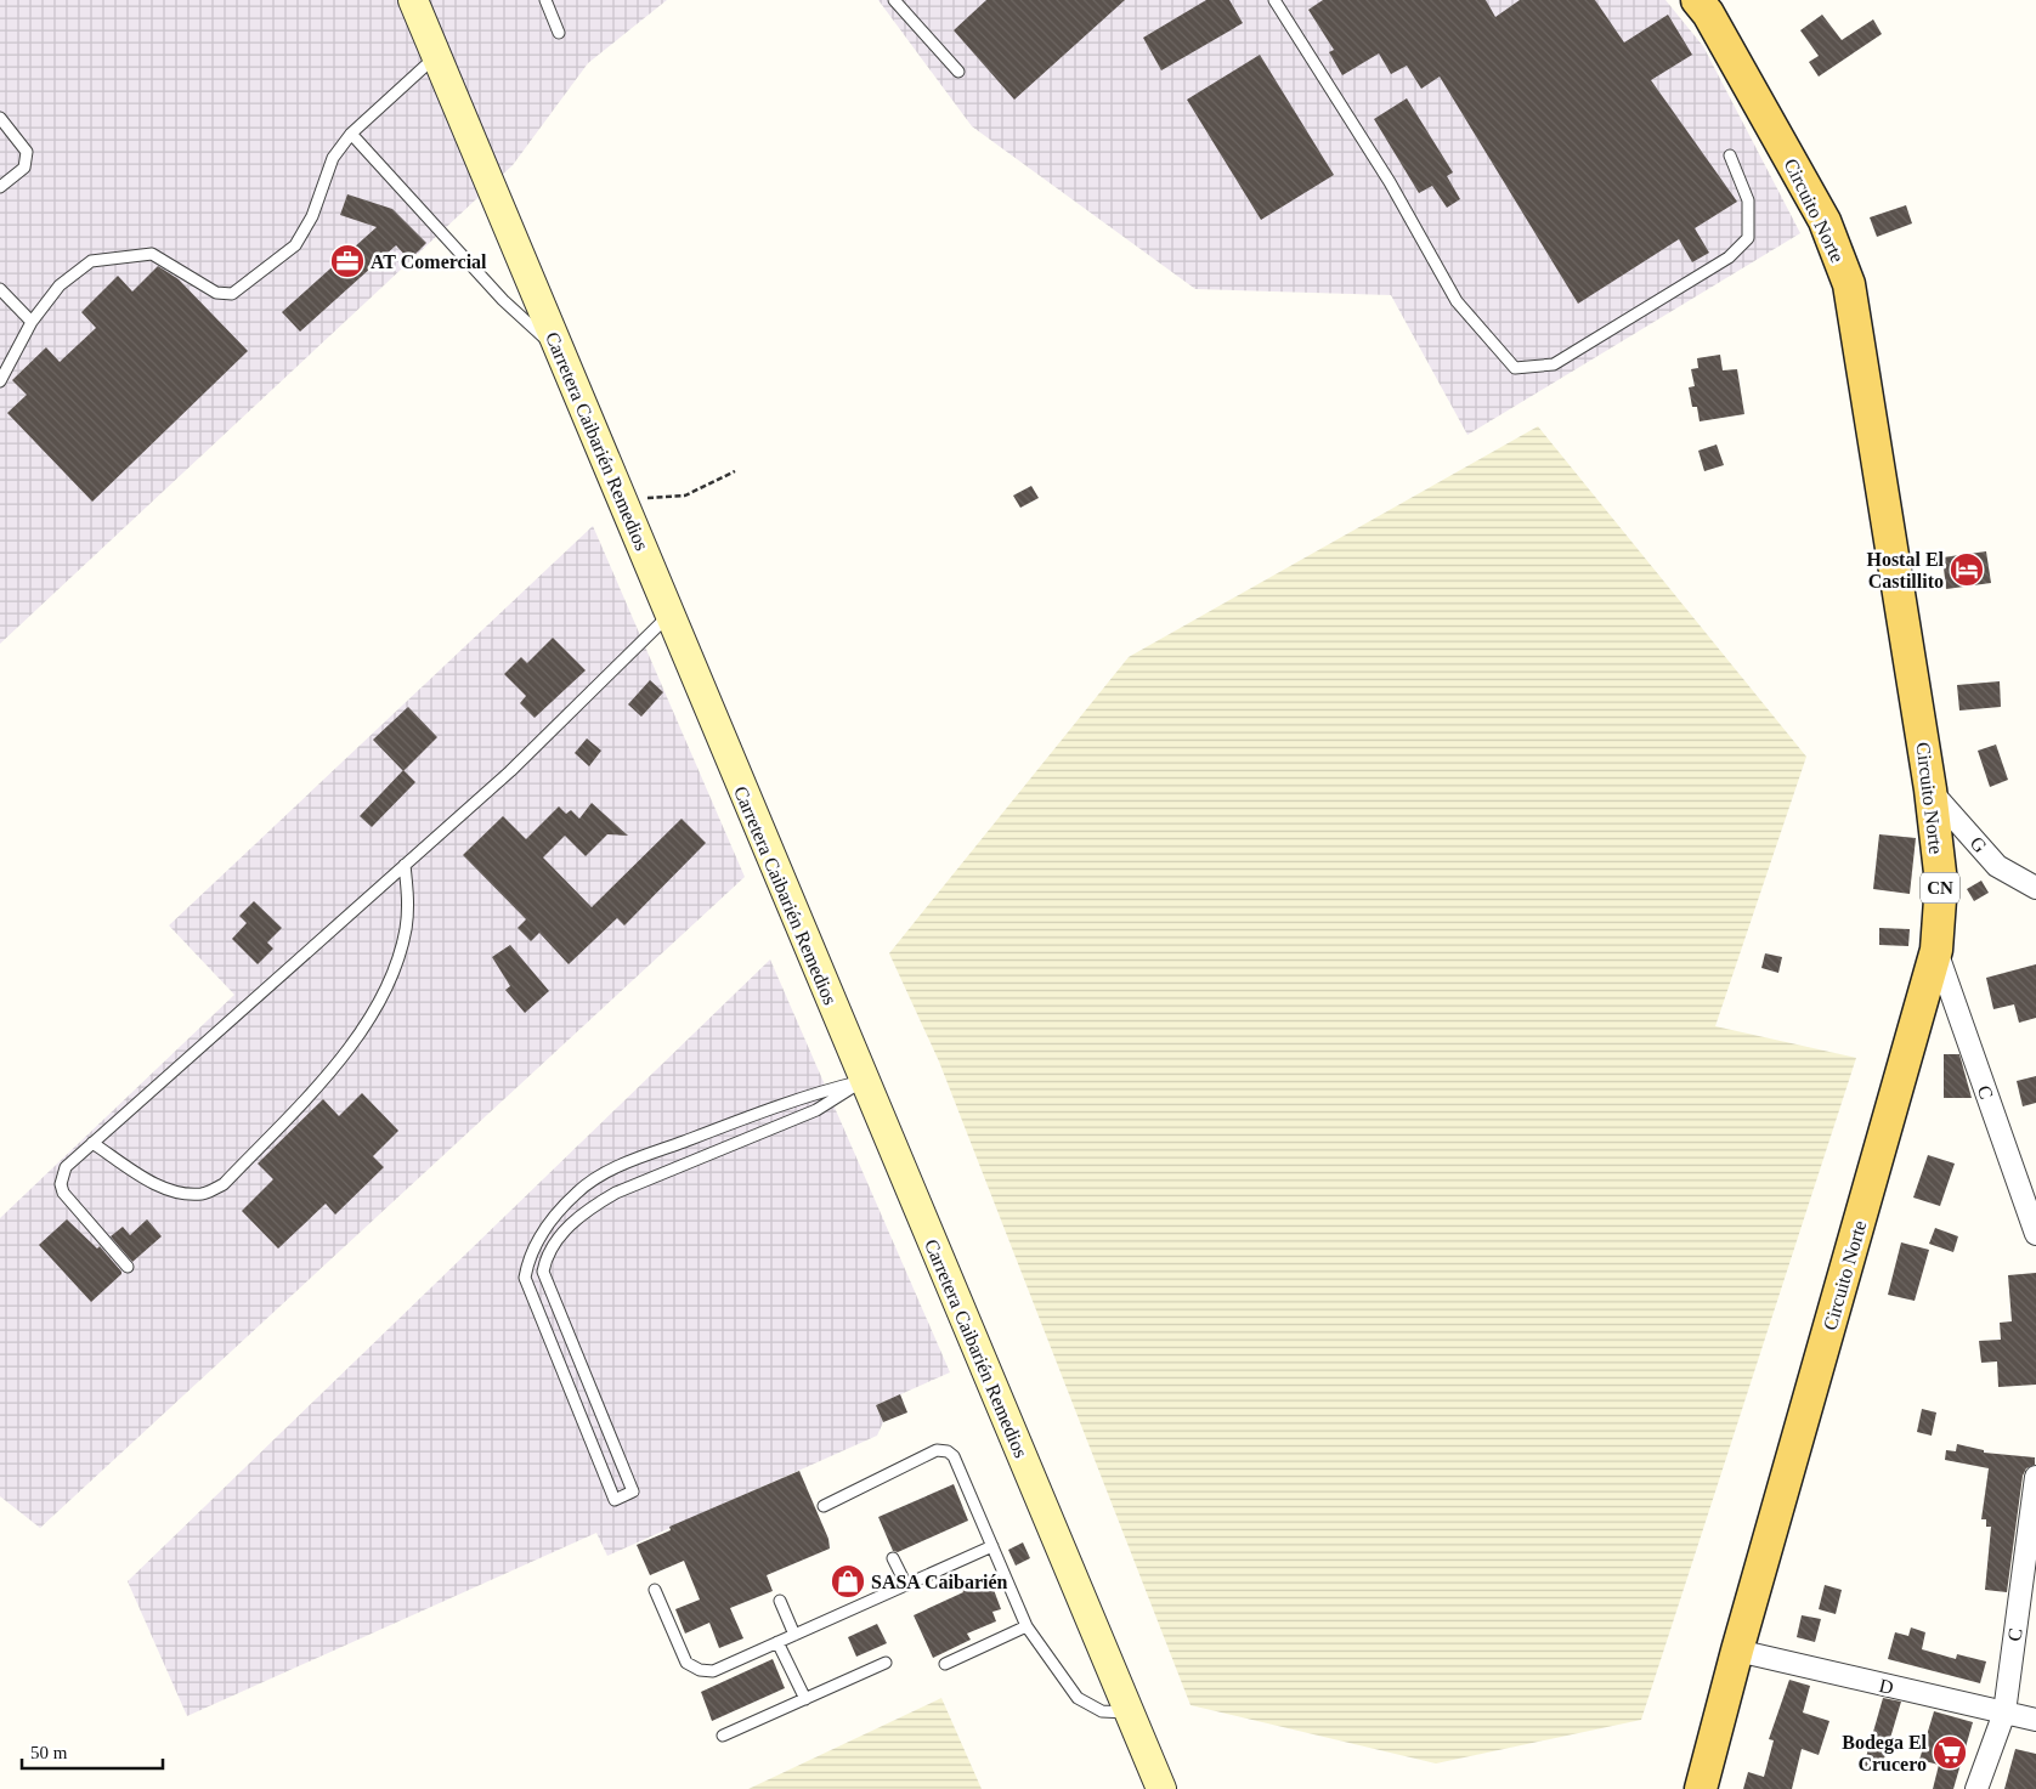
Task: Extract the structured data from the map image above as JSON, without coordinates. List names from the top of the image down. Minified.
{"streets":{"main road":["Circuito Norte","CN"],"street":["Carretera Caibarién Remedios","G","C","D"]},"crossings":[["Circuito Norte","G"],["Circuito Norte","C"],["Circuito Norte","D"],["C","D"]],"places":{"office":["AT Comercial"],"hotel":["Hostal El Castillito"],"shop":["SASA Caibarién"],"supermarket":["Bodega El Crucero"]},"scale_bar":"50 m"}
